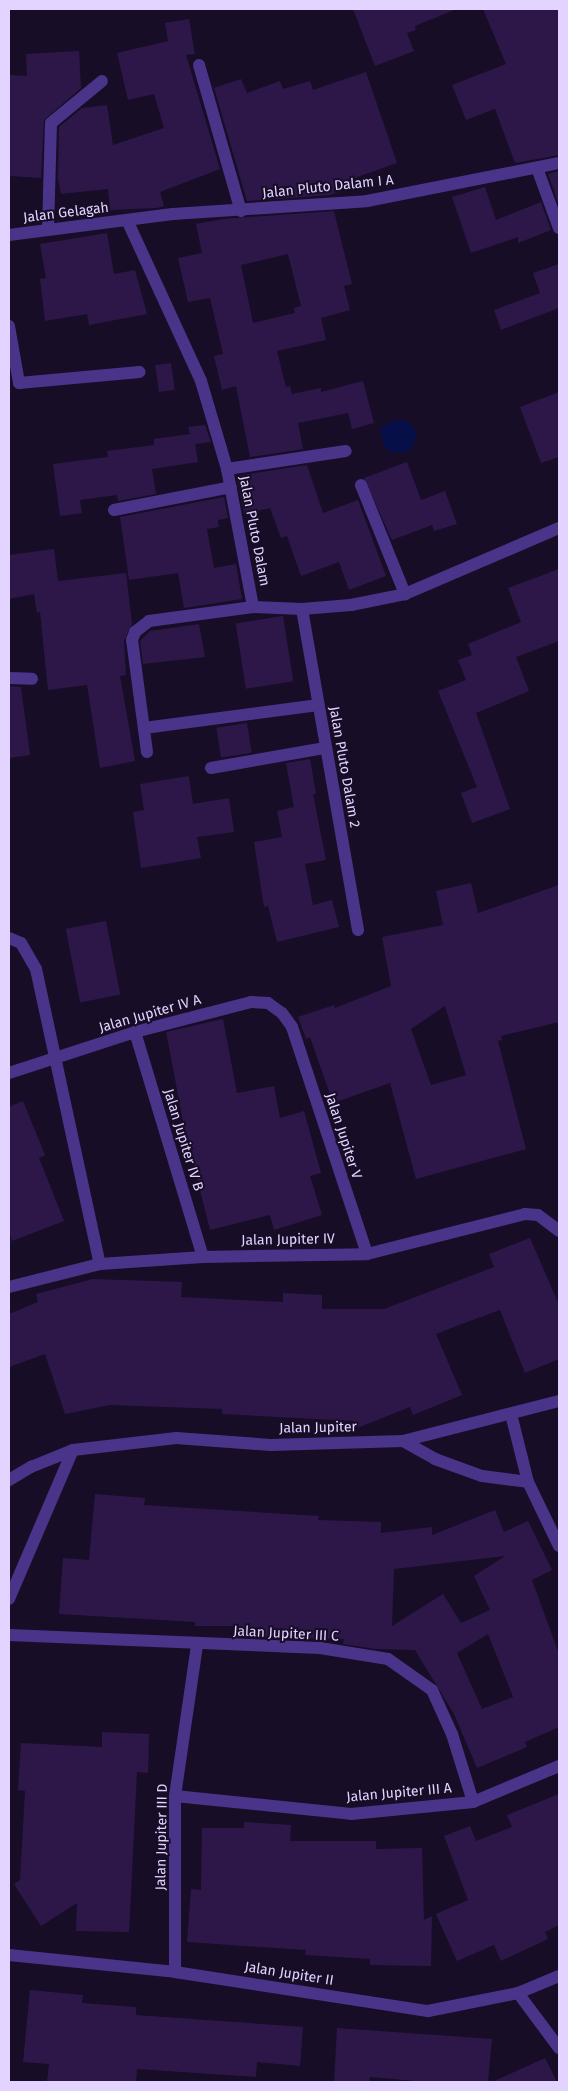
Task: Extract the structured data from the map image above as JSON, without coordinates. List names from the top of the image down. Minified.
{"streets":{"street":["Jalan Pluto Dalam I A","Jalan Gelagah","Jalan Pluto Dalam","Jalan Pluto Dalam 2","Jalan Jupiter IV A","Jalan Jupiter V","Jalan Jupiter IV B","Jalan Jupiter IV","Jalan Jupiter","Jalan Jupiter III C","Jalan Jupiter III A","Jalan Jupiter III D","Jalan Jupiter II"]},"crossings":[["Jalan Pluto Dalam I A","Jalan Gelagah"],["Jalan Pluto Dalam I A","Jalan Pluto Dalam"],["Jalan Gelagah","Jalan Pluto Dalam"],["Jalan Pluto Dalam","Jalan Pluto Dalam 2"],["Jalan Jupiter IV A","Jalan Jupiter V"],["Jalan Jupiter IV A","Jalan Jupiter IV B"],["Jalan Jupiter V","Jalan Jupiter IV"],["Jalan Jupiter IV B","Jalan Jupiter IV"],["Jalan Jupiter III C","Jalan Jupiter III A"],["Jalan Jupiter III C","Jalan Jupiter III D"],["Jalan Jupiter III A","Jalan Jupiter III D"],["Jalan Jupiter III D","Jalan Jupiter II"]]}
